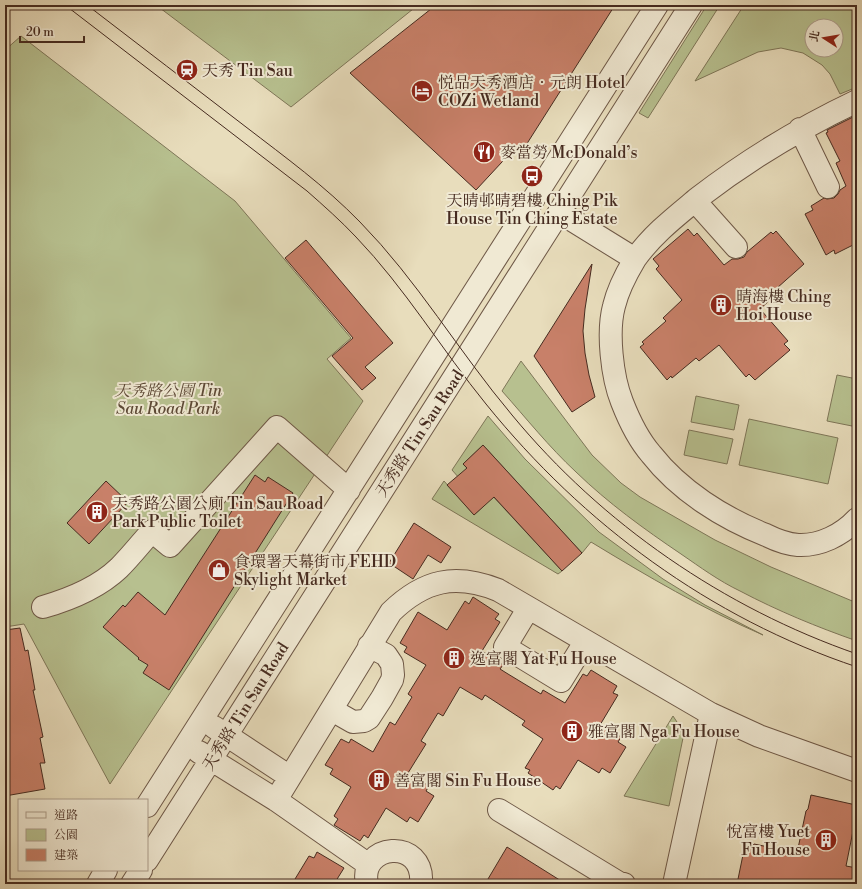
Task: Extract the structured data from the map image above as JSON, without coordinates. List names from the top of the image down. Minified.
{"streets":{"street":["天秀路 Tin Sau Road"]},"parks":["天秀路公園 Tin Sau Road Park"],"places":{"station":["天秀 Tin Sau"],"hotel":["悦品天秀酒店‧元朗 Hotel COZi Wetland"],"restaurant":["麥當勞 McDonald’s"],"bus stop":["天晴邨晴碧樓 Ching Pik House Tin Ching Estate"],"building":["晴海樓 Ching Hoi House","天秀路公園公廁 Tin Sau Road Park Public Toilet","逸富閣 Yat Fu House","雅富閣 Nga Fu House","善富閣 Sin Fu House","悅富樓 Yuet Fu House"],"shop":["食環署天幕街市 FEHD Skylight Market"]},"legend":["道路","公園","建築"],"scale_bar":"20 m","north":"left"}
